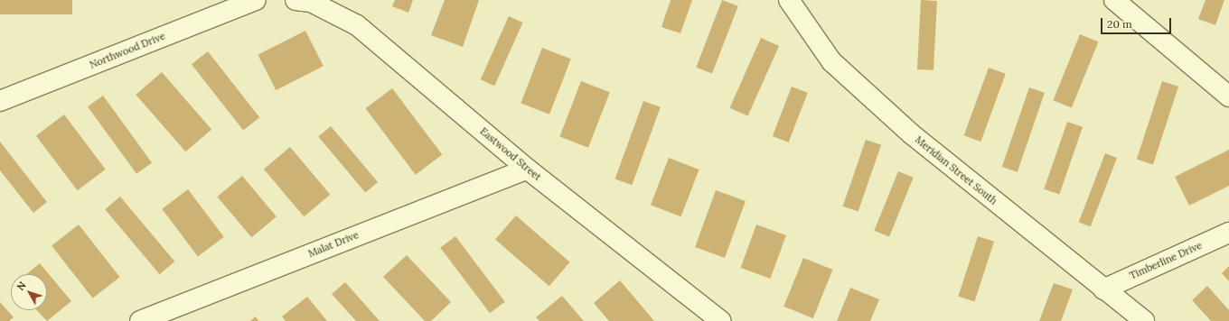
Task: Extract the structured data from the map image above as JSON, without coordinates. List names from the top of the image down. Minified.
{"streets":{"street":["Northwood Drive","Eastwood Street","Meridian Street South","Malat Drive","Timberline Drive"]},"crossings":[["Eastwood Street","Malat Drive"],["Meridian Street South","Timberline Drive"]],"scale_bar":"20 m","north":"top left"}
